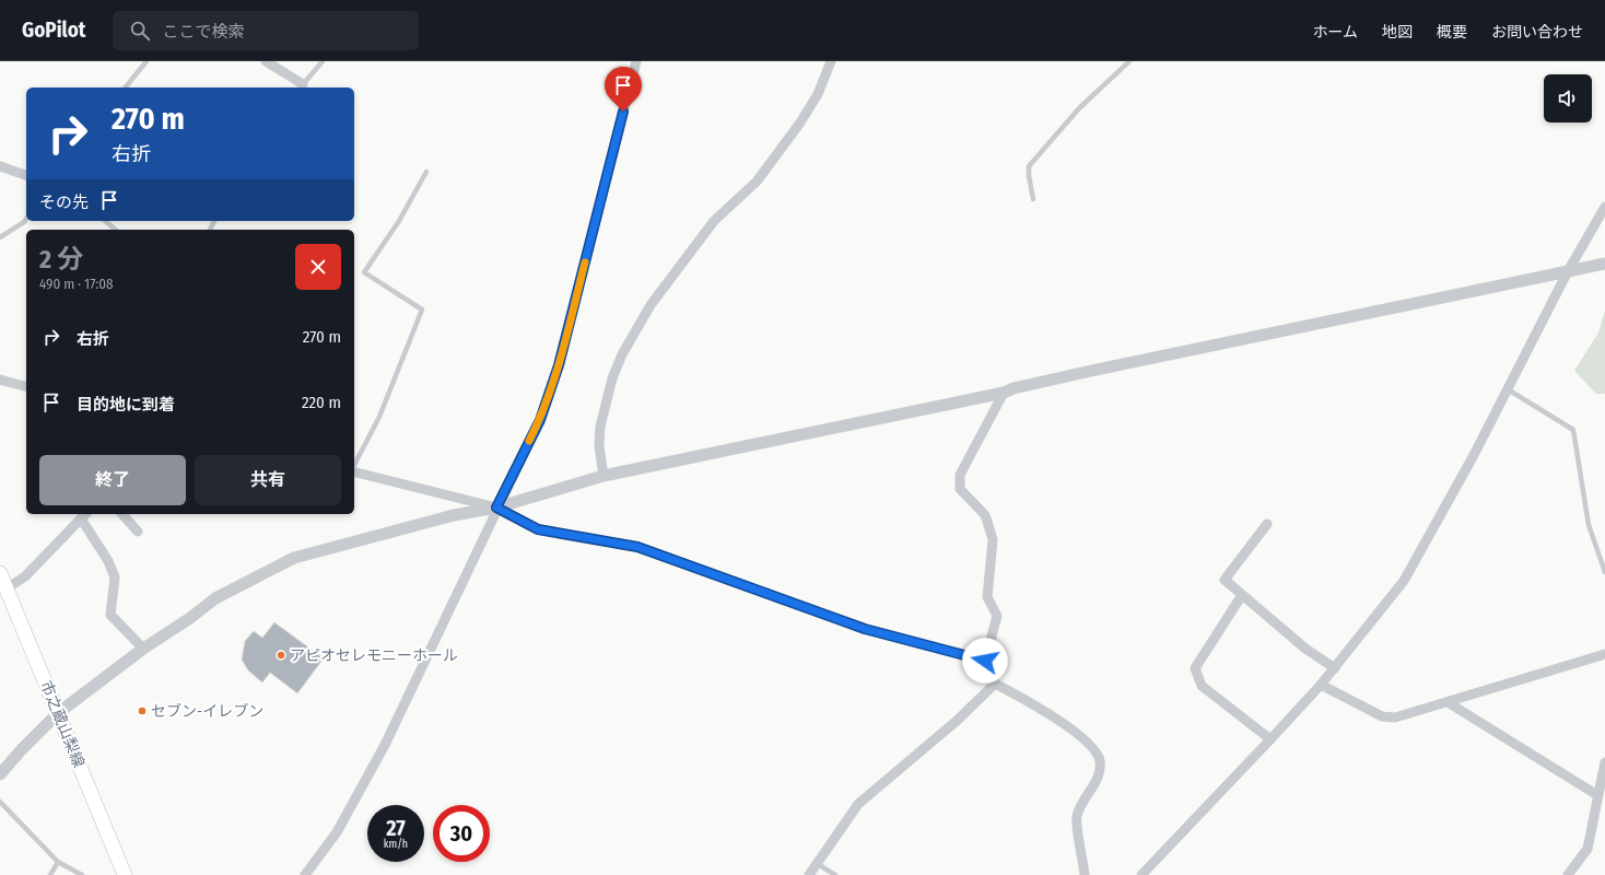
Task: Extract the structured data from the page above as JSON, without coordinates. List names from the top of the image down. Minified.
{"streets":{"main road":["市之蔵山梨線"]},"places":["アピオセレモニーホール","セブン-イレブン"],"page":{"header":"GoPilot","search":"ここで検索","nav":["ホーム","地図","概要","お問い合わせ"],"turn":["270 m","右折"],"then":"その先","heading":["2 分","490 m · 17:08"],"list":[{"name":"右折","value":"270 m"},{"name":"目的地に到着","value":"220 m"}],"buttons":["終了","共有"],"speed":"27 km/h","limit":"30"}}
